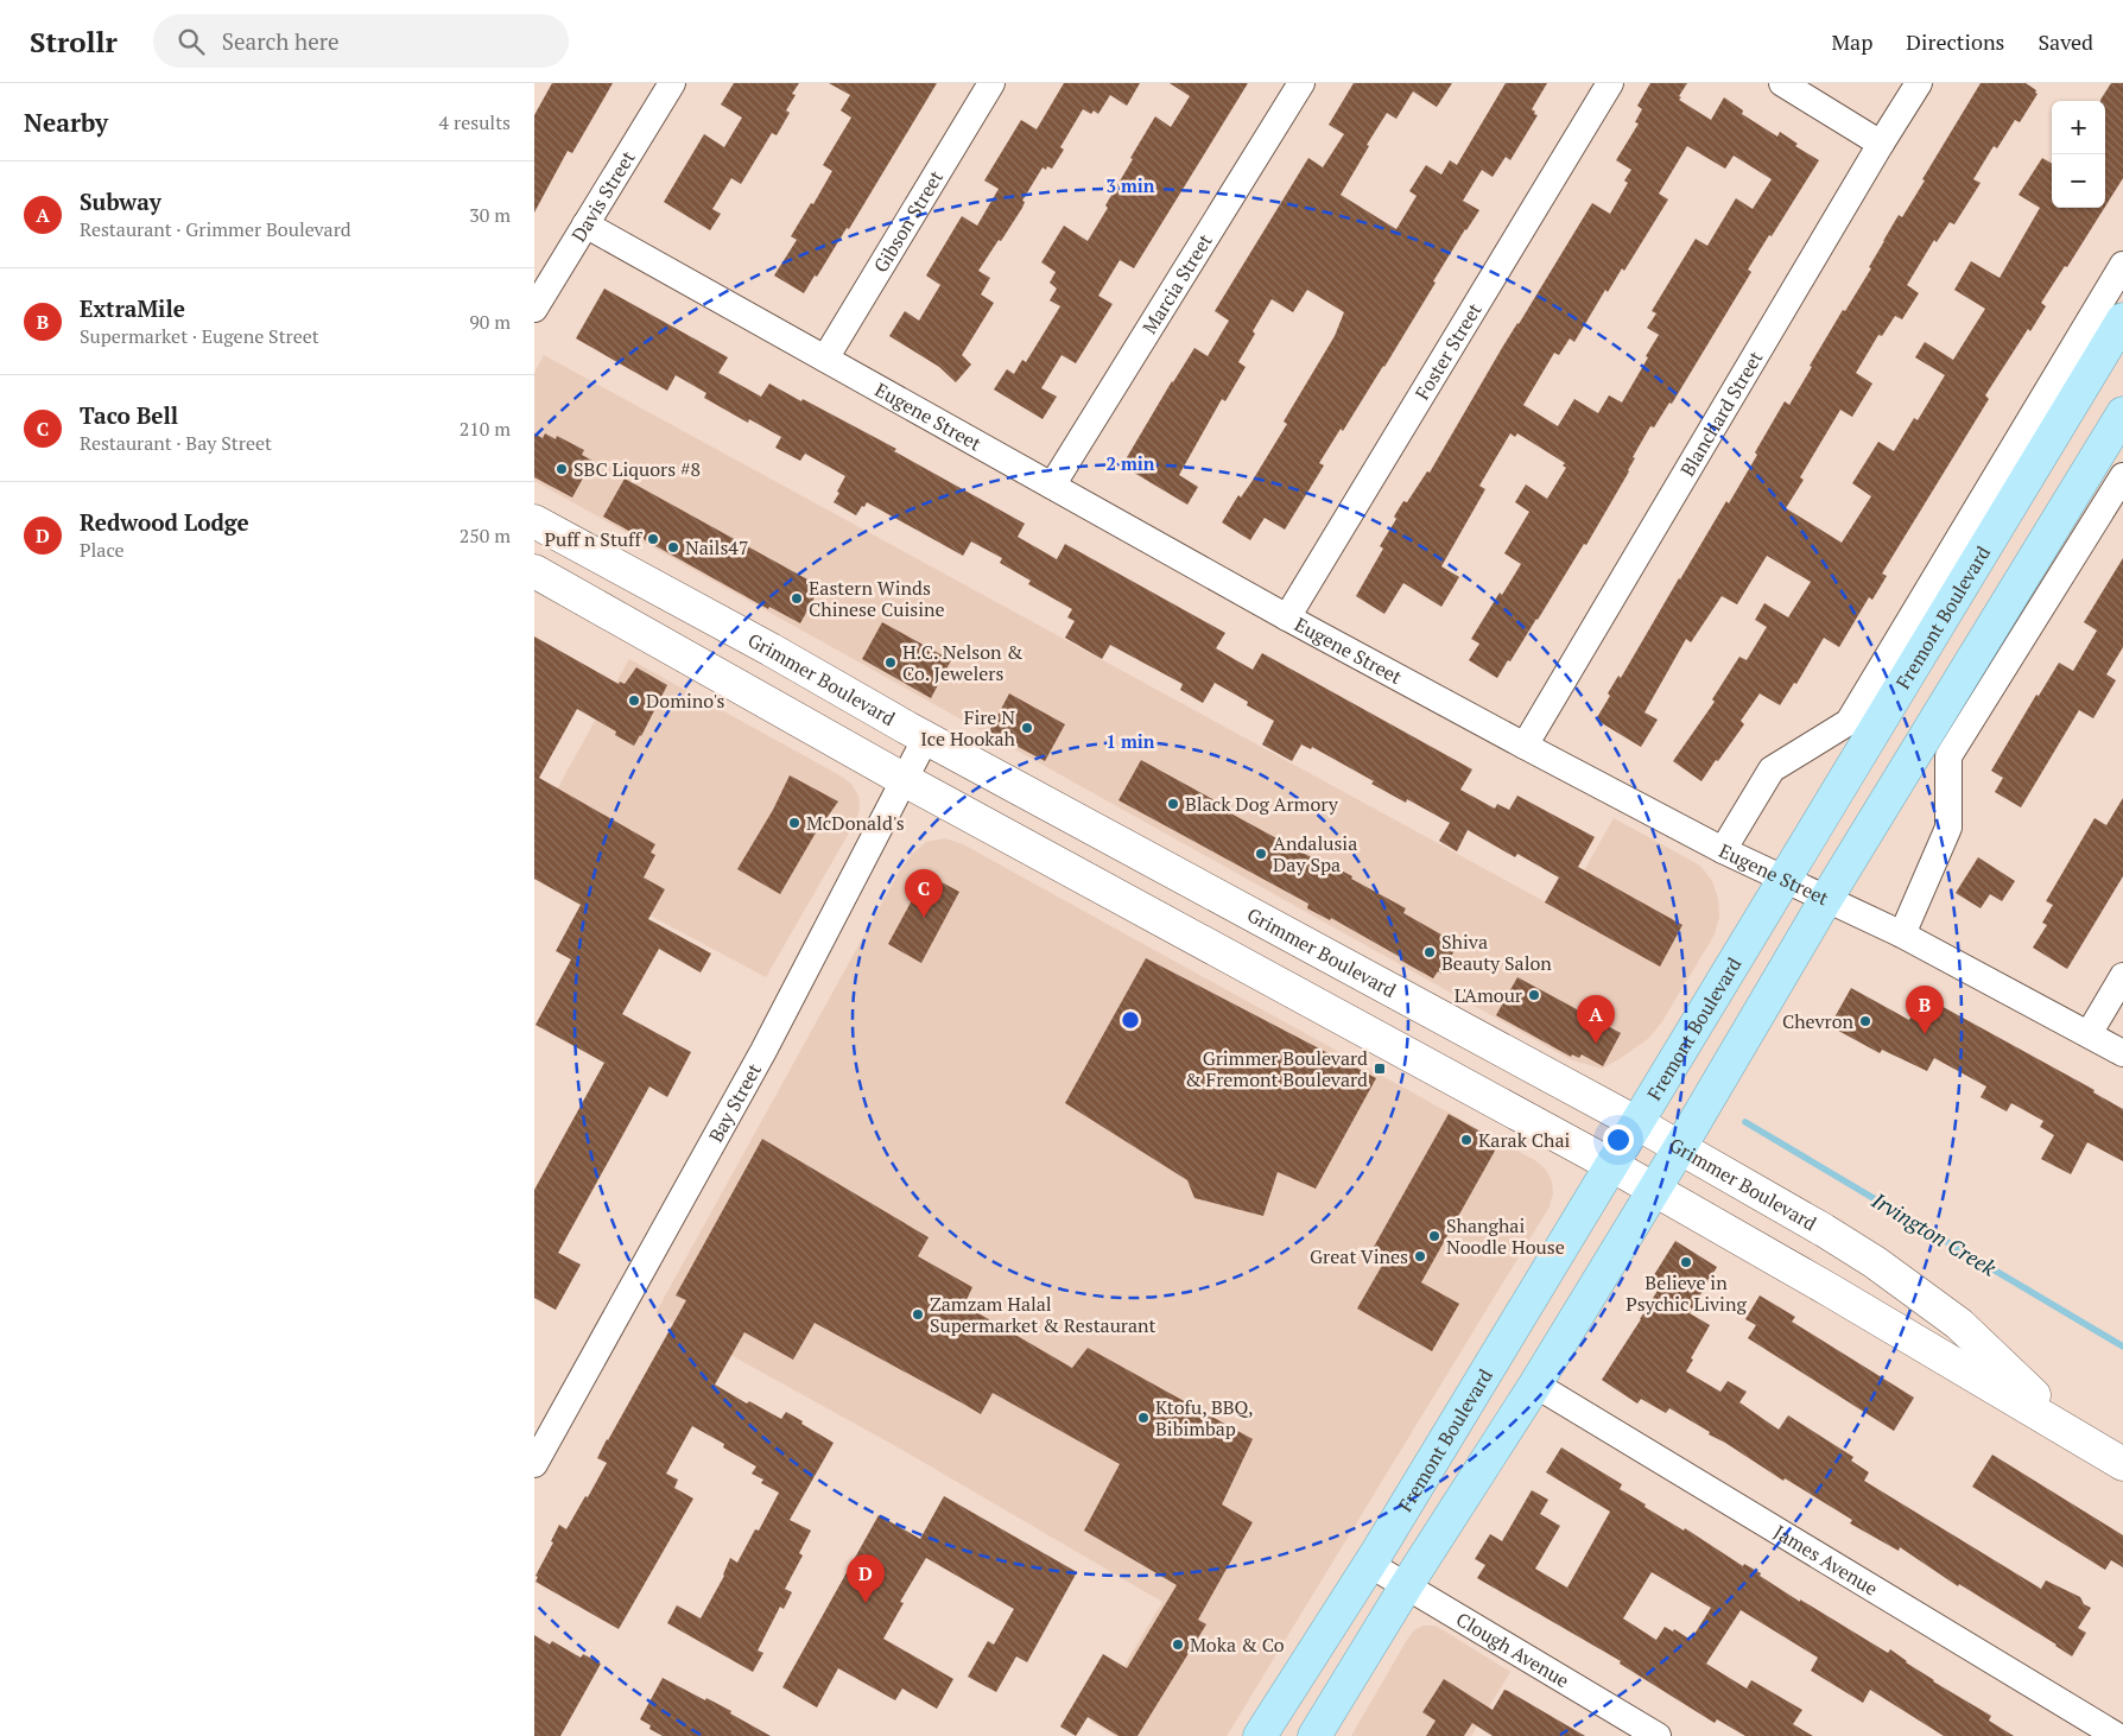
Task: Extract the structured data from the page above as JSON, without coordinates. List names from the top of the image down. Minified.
{"streets":{"main road":["Fremont Boulevard","Grimmer Boulevard"],"street":["Davis Street","Gibson Street","Marcia Street","Foster Street","Blanchard Street","Eugene Street","Bay Street","James Avenue","Clough Avenue"]},"crossings":[["Davis Street","Eugene Street"],["Gibson Street","Eugene Street"],["Marcia Street","Eugene Street"],["Foster Street","Eugene Street"],["Blanchard Street","Eugene Street"],["Eugene Street","Fremont Boulevard"],["Fremont Boulevard","Grimmer Boulevard"],["Fremont Boulevard","Clough Avenue"],["Grimmer Boulevard","Bay Street"]],"water":["Irvington Creek"],"places":{"other":["SBC Liquors #8","Puff n Stuff","Nails47","Eastern Winds Chinese Cuisine","H.C. Nelson & Co. Jewelers","Domino's","Fire N Ice Hookah","Black Dog Armory","McDonald's","Andalusia Day Spa","Shiva Beauty Salon","L'Amour","Chevron","Karak Chai","Shanghai Noodle House","Great Vines","Believe in Psychic Living","Zamzam Halal Supermarket & Restaurant","Ktofu, BBQ, Bibimbap","Moka & Co"],"transit":["Grimmer Boulevard & Fremont Boulevard"]},"page":{"header":"Strollr","search":"Search here","nav":["Map","Directions","Saved"],"heading":["Nearby","4 results"],"map_buttons":["+","−"],"list":[{"mark":"A","name":"Subway","note":"Restaurant · Grimmer Boulevard","value":"30 m"},{"mark":"B","name":"ExtraMile","note":"Supermarket · Eugene Street","value":"90 m"},{"mark":"C","name":"Taco Bell","note":"Restaurant · Bay Street","value":"210 m"},{"mark":"D","name":"Redwood Lodge","note":"Place","value":"250 m"}],"pins":["C","B","A","D"]},"rings":["3 min","2 min","1 min"]}
